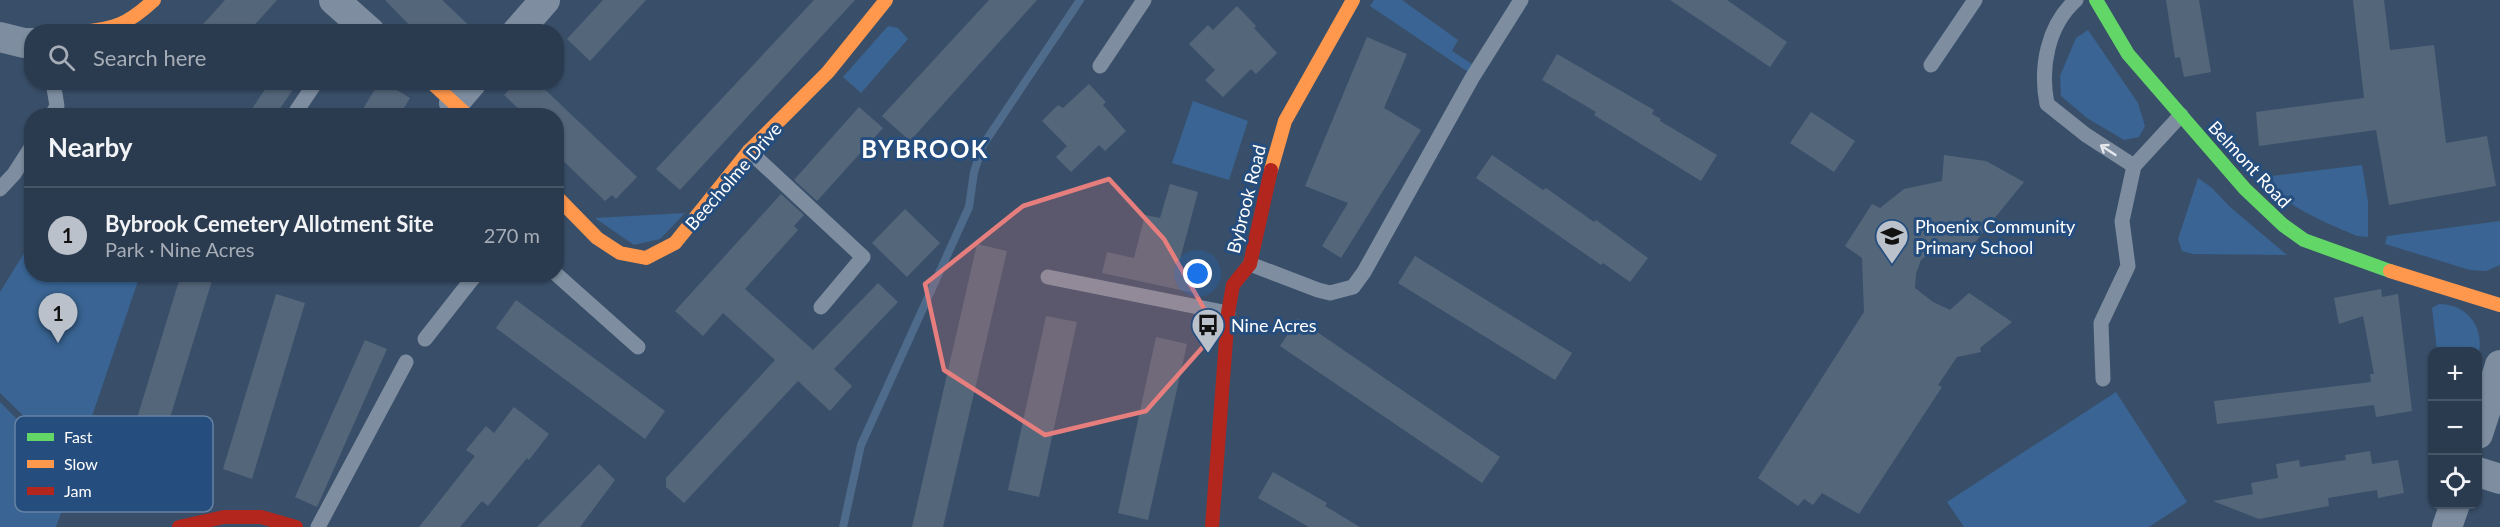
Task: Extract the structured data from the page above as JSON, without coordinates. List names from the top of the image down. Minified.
{"streets":{"street":["Belmont Road","Beecholme Drive","Bybrook Road"]},"districts":["BYBROOK"],"places":{"school or university":["Phoenix Community Primary School"],"bus stop":["Nine Acres"]},"legend":["Fast","Slow","Jam"],"page":{"search":"Search here","heading":"Nearby","list":[{"mark":"1","name":"Bybrook Cemetery Allotment Site","note":"Park · Nine Acres","value":"270 m"}],"pins":"1","map_buttons":["+","−"]}}
